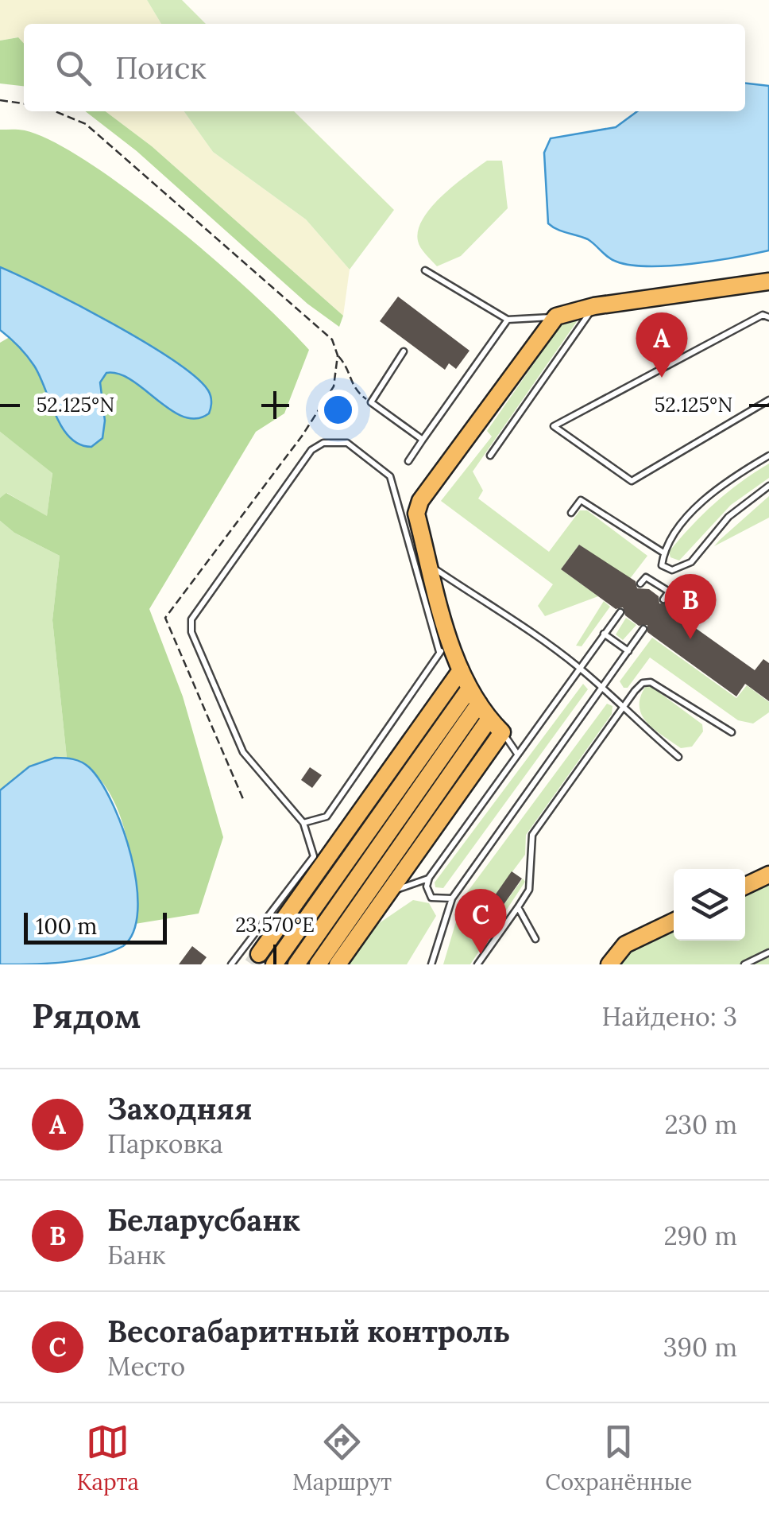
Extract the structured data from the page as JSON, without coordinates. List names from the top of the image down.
{
  "scale_bar": "100 m",
  "page": {
    "search": "Поиск",
    "pins": ["A", "B", "C"],
    "scale": "100 m",
    "heading": ["Рядом", "Найдено: 3"],
    "list": [
      {
        "mark": "A",
        "name": "Заходняя",
        "note": "Парковка",
        "value": "230 m"
      },
      {
        "mark": "B",
        "name": "Беларусбанк",
        "note": "Банк",
        "value": "290 m"
      },
      {
        "mark": "C",
        "name": "Весогабаритный контроль",
        "note": "Место",
        "value": "390 m"
      }
    ],
    "nav": ["Карта", "Маршрут", "Сохранённые"]
  },
  "coordinates": ["52.125°N", "23.570°E"]
}
